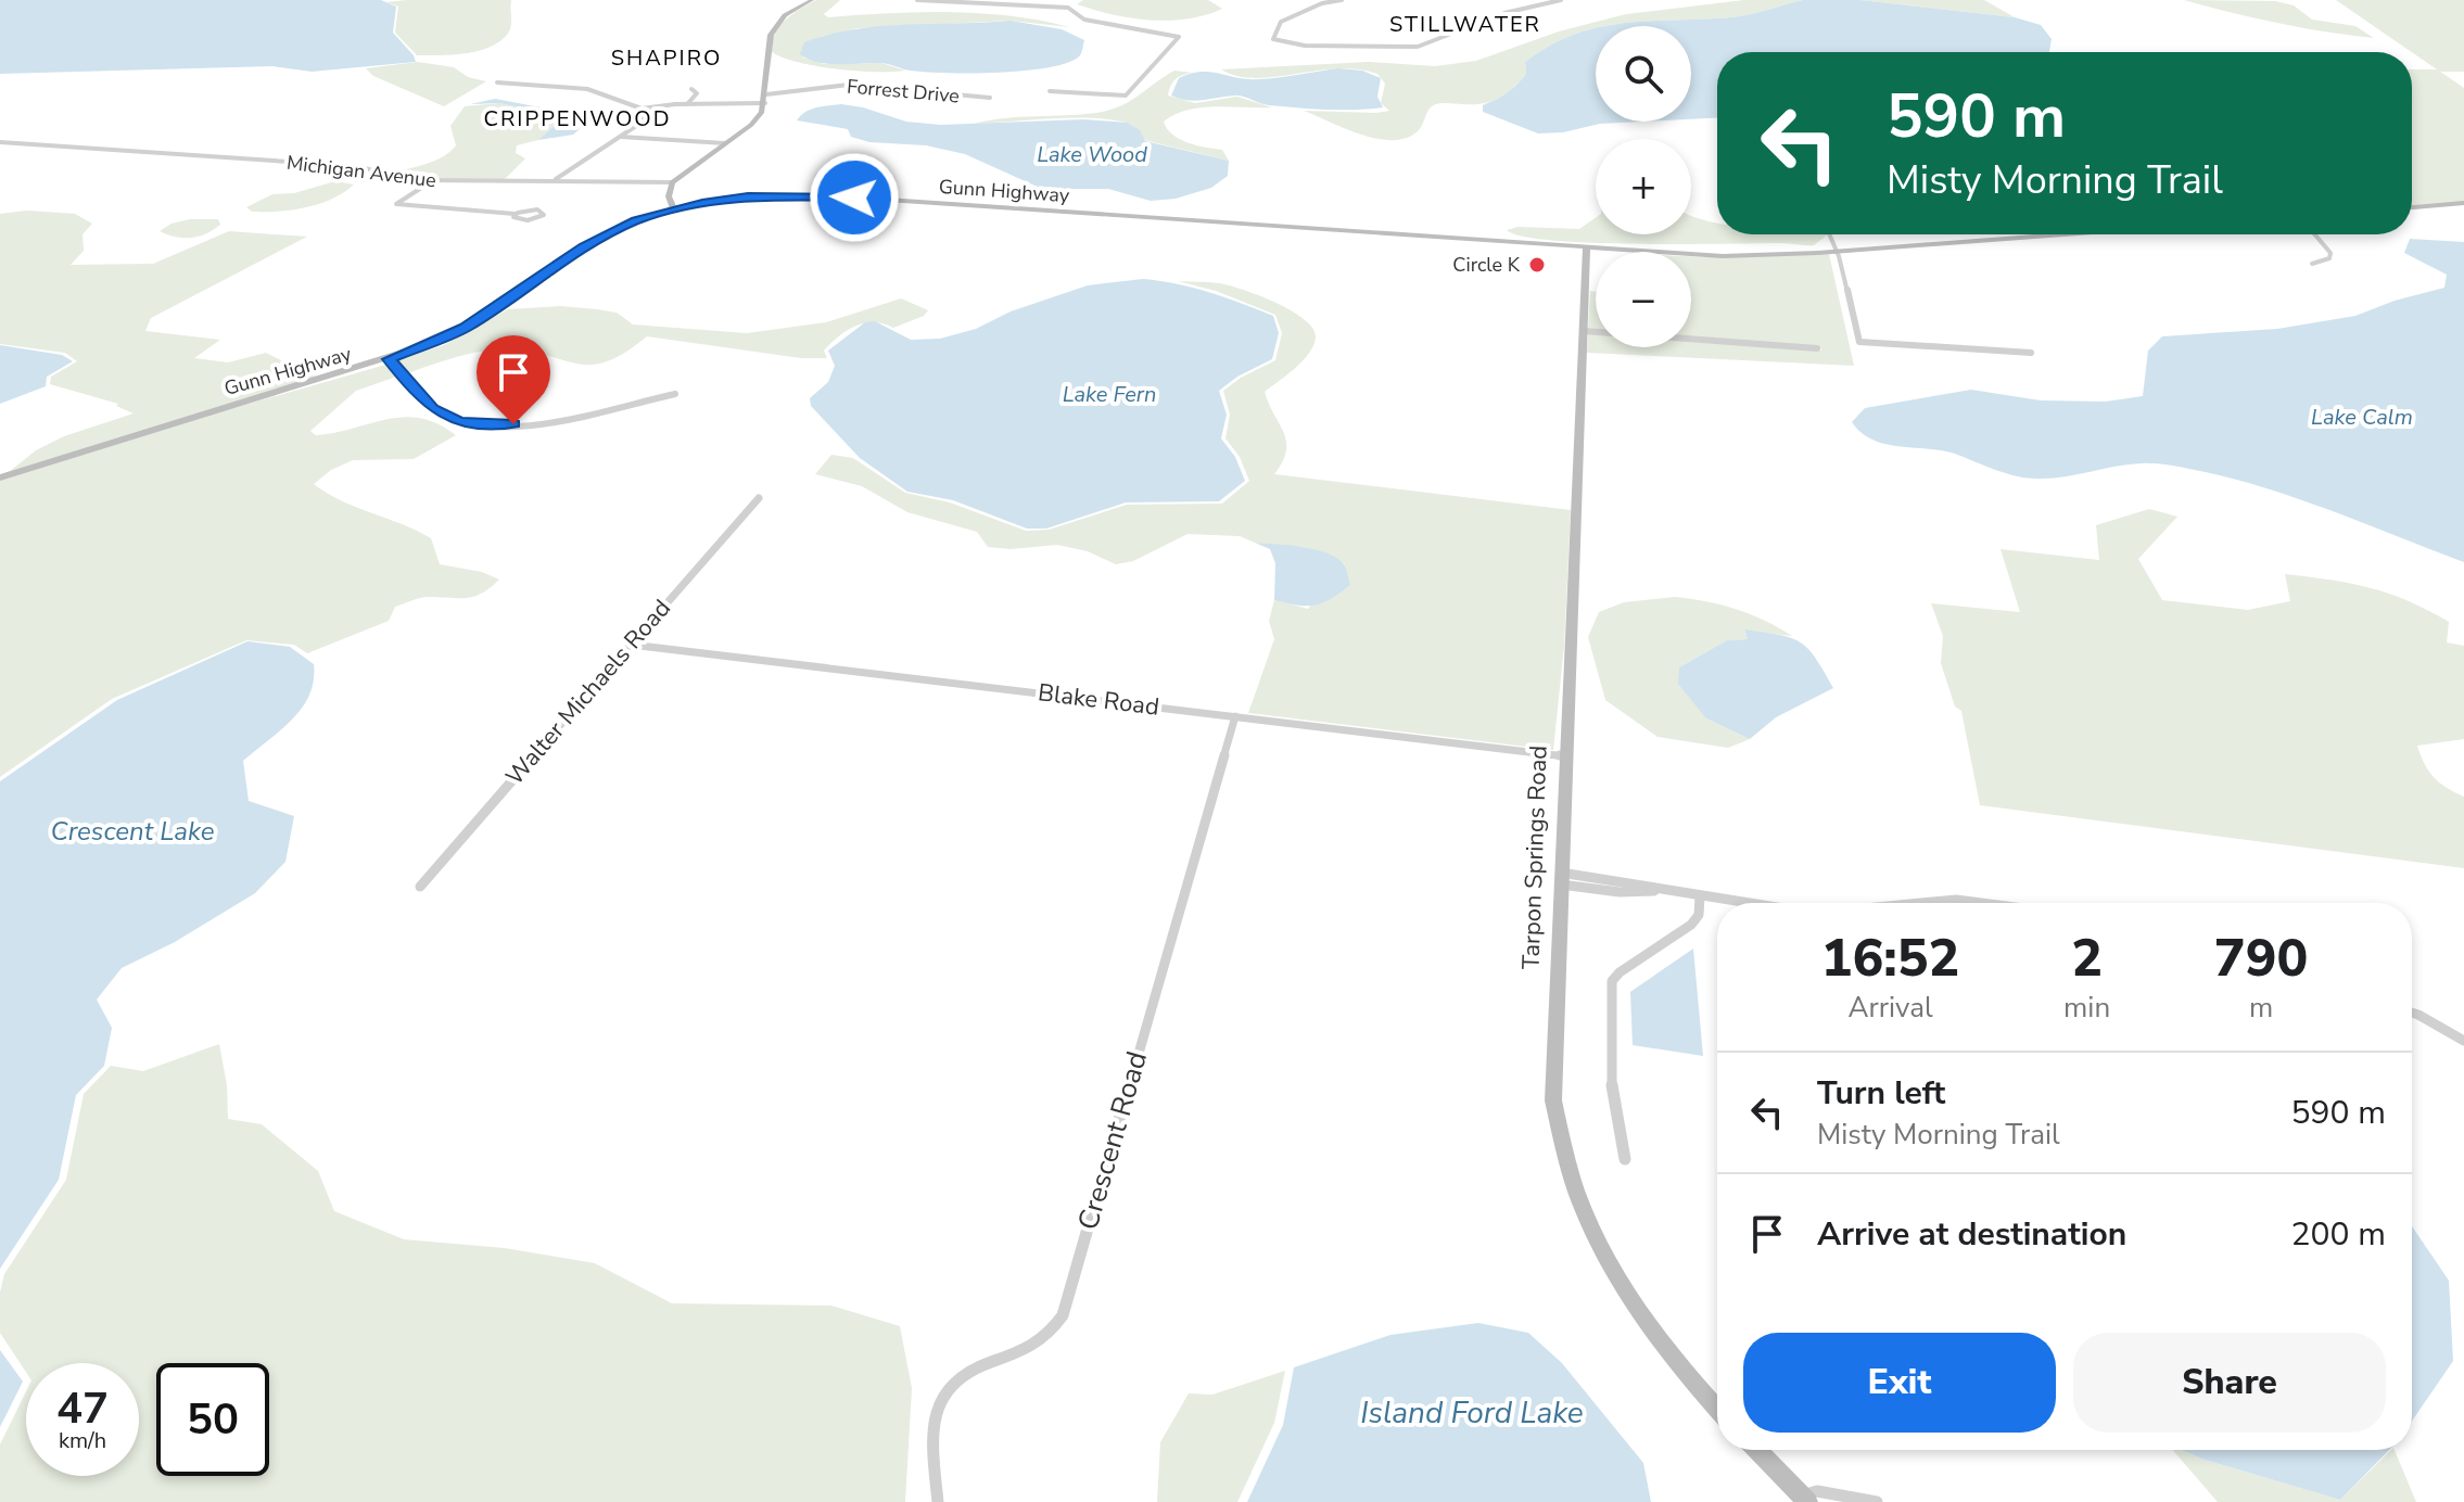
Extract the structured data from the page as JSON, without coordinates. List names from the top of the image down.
{
  "streets": {
    "main road": ["Gunn Highway", "Tarpon Springs Road"],
    "street": [
      "Forrest Drive",
      "Michigan Avenue",
      "Walter Michaels Road",
      "Blake Road",
      "Crescent Road"
    ]
  },
  "crossings": [
    ["Gunn Highway", "Tarpon Springs Road"],
    ["Walter Michaels Road", "Blake Road"],
    ["Blake Road", "Tarpon Springs Road"],
    ["Blake Road", "Crescent Road"]
  ],
  "districts": ["STILLWATER", "SHAPIRO", "CRIPPENWOOD"],
  "water": [
    "Lake Wood",
    "Lake Fern",
    "Lake Calm",
    "Crescent Lake",
    "Island Ford Lake"
  ],
  "places": ["Circle K"],
  "page": {
    "map_buttons": ["+", "−"],
    "turn": ["590 m", "Misty Morning Trail"],
    "eta": [
      "16:52",
      "Arrival",
      "2",
      "min",
      "790",
      "m"
    ],
    "list": [
      {
        "name": "Turn left",
        "note": "Misty Morning Trail",
        "value": "590 m"
      },
      {
        "name": "Arrive at destination",
        "value": "200 m"
      }
    ],
    "buttons": ["Exit", "Share"],
    "speed": "47 km/h",
    "limit": "50"
  }
}
